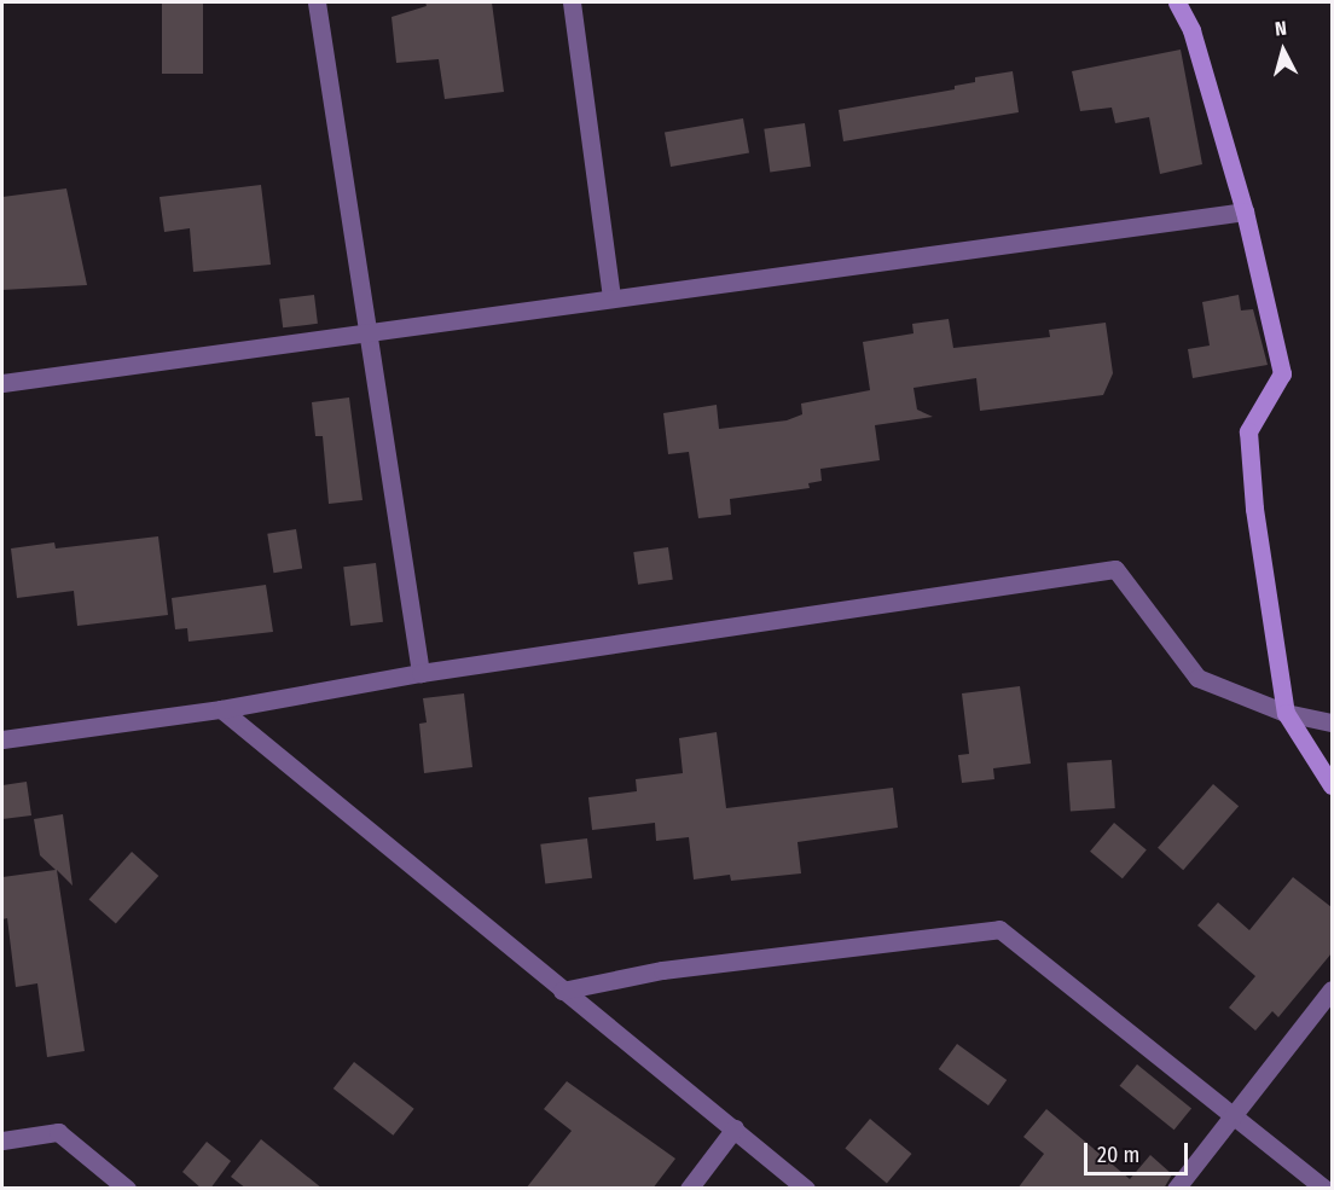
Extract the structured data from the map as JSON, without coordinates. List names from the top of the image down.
{
  "scale_bar": "20 m",
  "north": "top"
}
